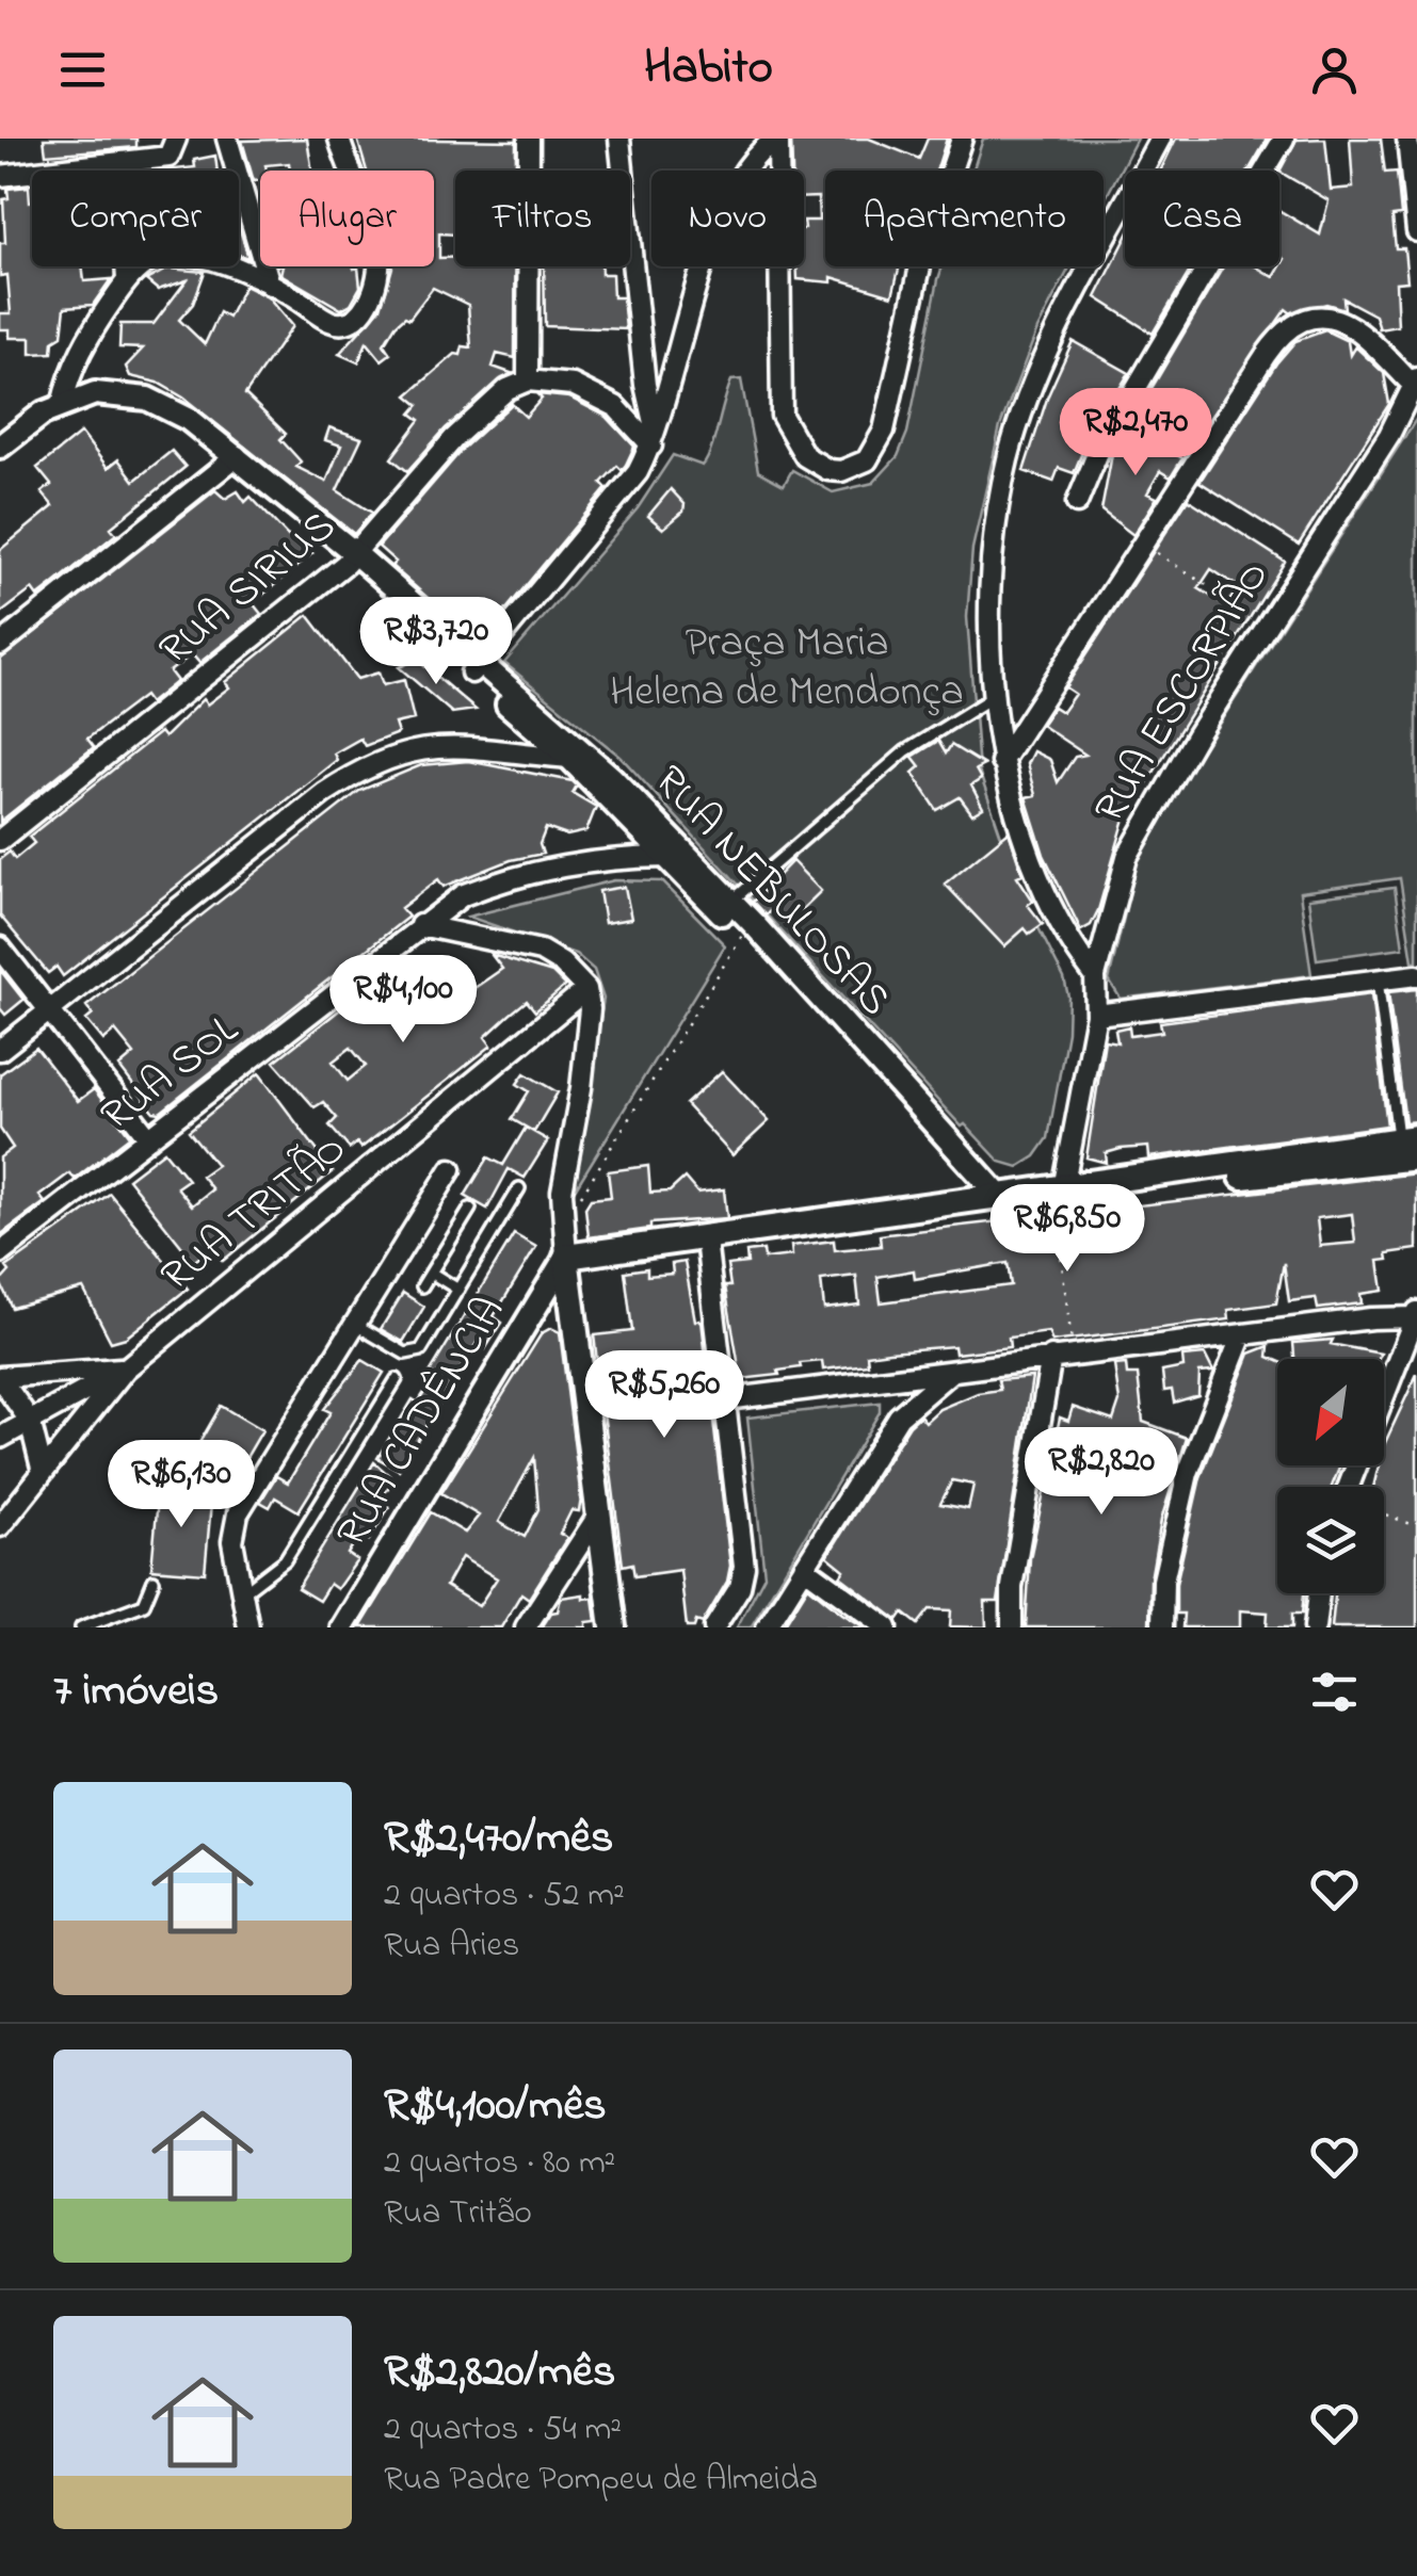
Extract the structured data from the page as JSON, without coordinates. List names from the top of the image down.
{
  "streets": {
    "street": [
      "RUA SIRIUS",
      "RUA ESCORPIÃO",
      "RUA NEBULOSAS",
      "RUA SOL",
      "RUA TRITÃO",
      "RUA CADÊNCIA"
    ]
  },
  "crossings": [
    ["RUA SIRIUS", "RUA NEBULOSAS"],
    ["RUA NEBULOSAS", "RUA SOL"]
  ],
  "parks": ["Praça Maria Helena de Mendonça"],
  "north": "bottom left",
  "page": {
    "header": "Habito",
    "chip": [
      "Comprar",
      "Alugar",
      "Filtros",
      "Novo",
      "Apartamento",
      "Casa"
    ],
    "price": [
      "R$2,470",
      "R$3,720",
      "R$4,100",
      "R$6,850",
      "R$5,260",
      "R$2,820",
      "R$6,130"
    ],
    "heading": "7 imóveis",
    "list": [
      {
        "name": "R$2,470/mês",
        "note": "2 quartos · 52 m² · Rua Aries"
      },
      {
        "name": "R$4,100/mês",
        "note": "2 quartos · 80 m² · Rua Tritão"
      },
      {
        "name": "R$2,820/mês",
        "note": "2 quartos · 54 m² · Rua Padre Pompeu de Almeida"
      }
    ]
  }
}
